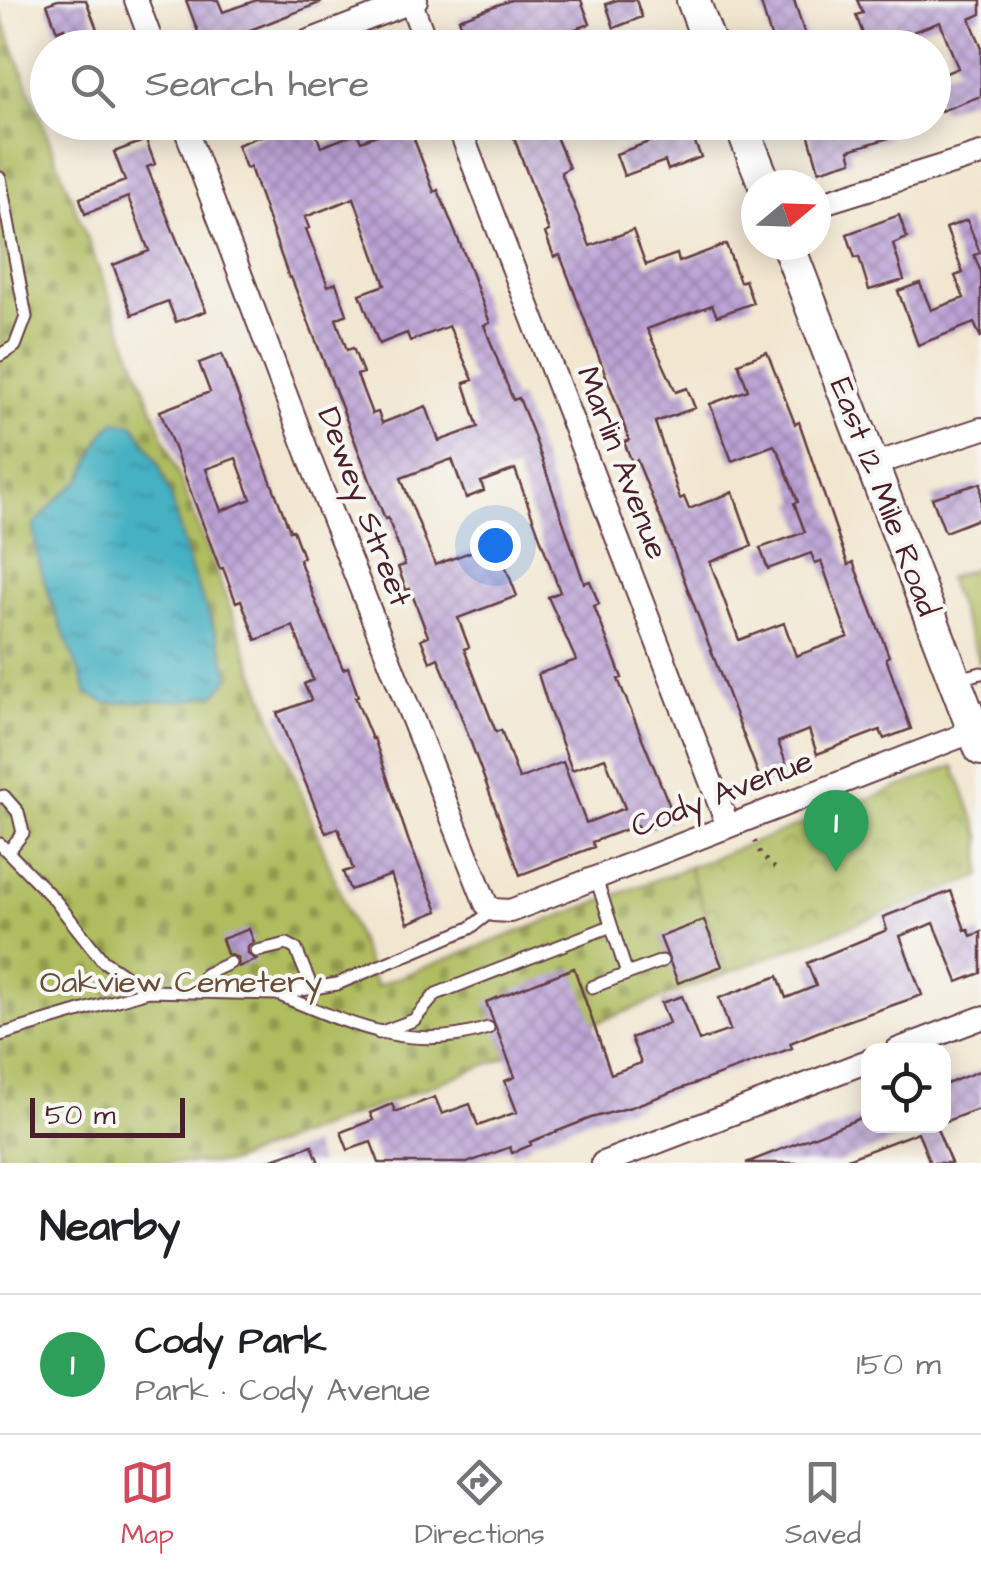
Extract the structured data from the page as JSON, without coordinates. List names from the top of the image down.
{
  "streets": {
    "main road": ["East 12 Mile Road"],
    "street": ["Marlin Avenue", "Dewey Street", "Cody Avenue"]
  },
  "crossings": [
    ["Marlin Avenue", "Cody Avenue"],
    ["East 12 Mile Road", "Cody Avenue"],
    ["Dewey Street", "Cody Avenue"]
  ],
  "parks": ["Oakview Cemetery"],
  "scale_bar": "50 m",
  "north": "right",
  "page": {
    "search": "Search here",
    "pins": "1",
    "scale": "50 m",
    "heading": "Nearby",
    "list": [
      {
        "mark": "1",
        "name": "Cody Park",
        "note": "Park · Cody Avenue",
        "value": "150 m"
      }
    ],
    "nav": ["Map", "Directions", "Saved"]
  }
}
